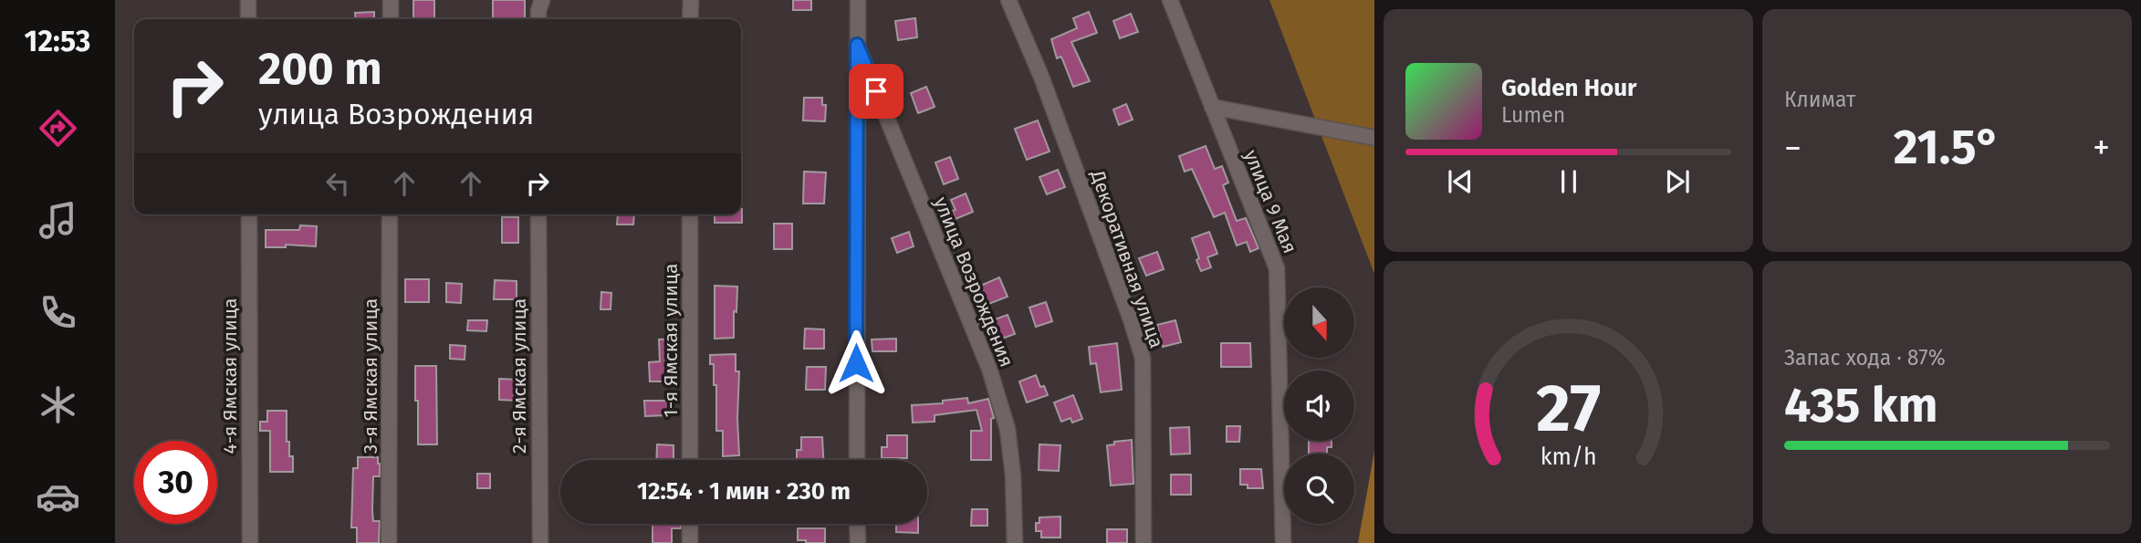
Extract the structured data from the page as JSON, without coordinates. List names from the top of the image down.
{
  "streets": {
    "street": [
      "улица 9 Мая",
      "Декоративная улица",
      "улица Возрождения",
      "1-я Ямская улица",
      "4-я Ямская улица",
      "3-я Ямская улица",
      "2-я Ямская улица"
    ]
  },
  "north": "bottom",
  "page": {
    "tabs": "12:53",
    "tile": [
      "Климат",
      ["Запас хода · 87%", "435 km"]
    ],
    "turn": ["200 m", "улица Возрождения"],
    "song": ["Golden Hour", "Lumen"],
    "heat": ["−", "21.5°", "+"],
    "limit": "30",
    "trip": "12:54 · 1 мин · 230 m",
    "gauge": ["27", "km/h"]
  }
}
